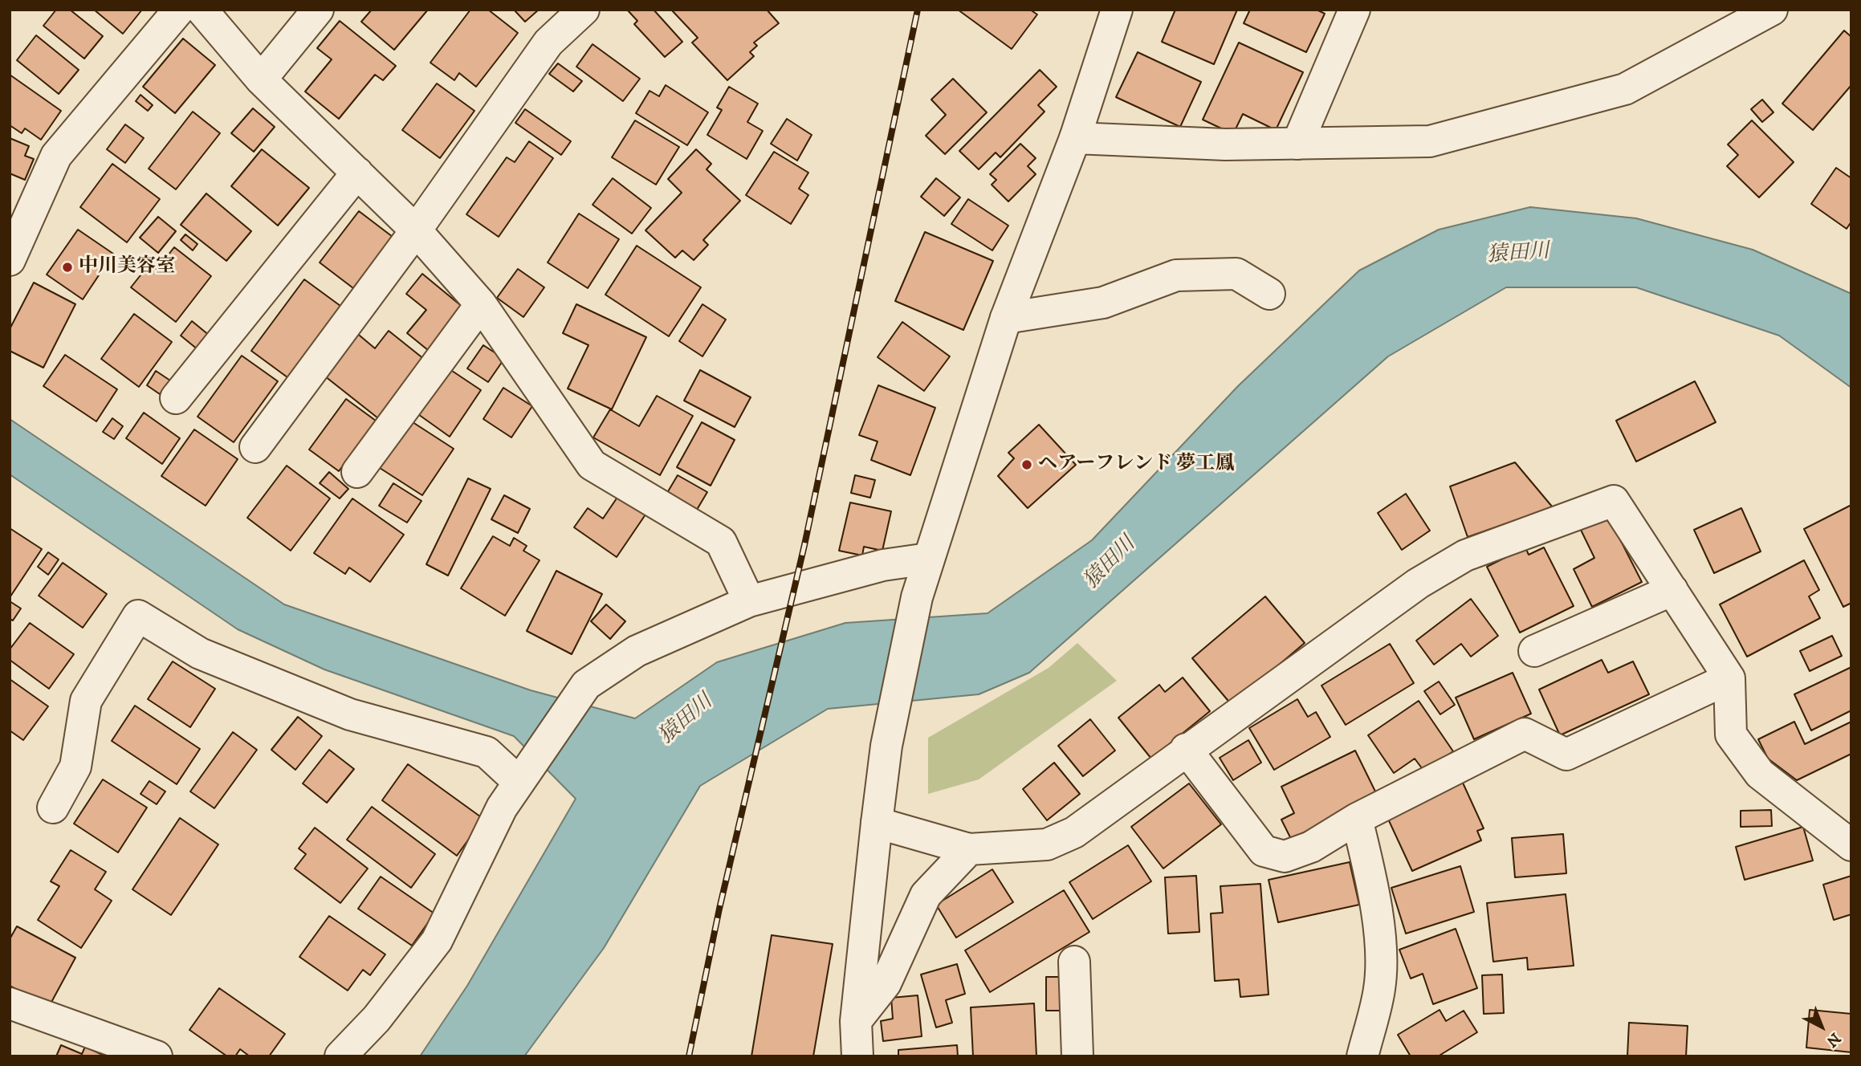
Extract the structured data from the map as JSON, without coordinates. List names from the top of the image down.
{
  "water": ["猿田川"],
  "places": ["中川美容室", "ヘアーフレンド 夢工鳳"],
  "north": "bottom right"
}
